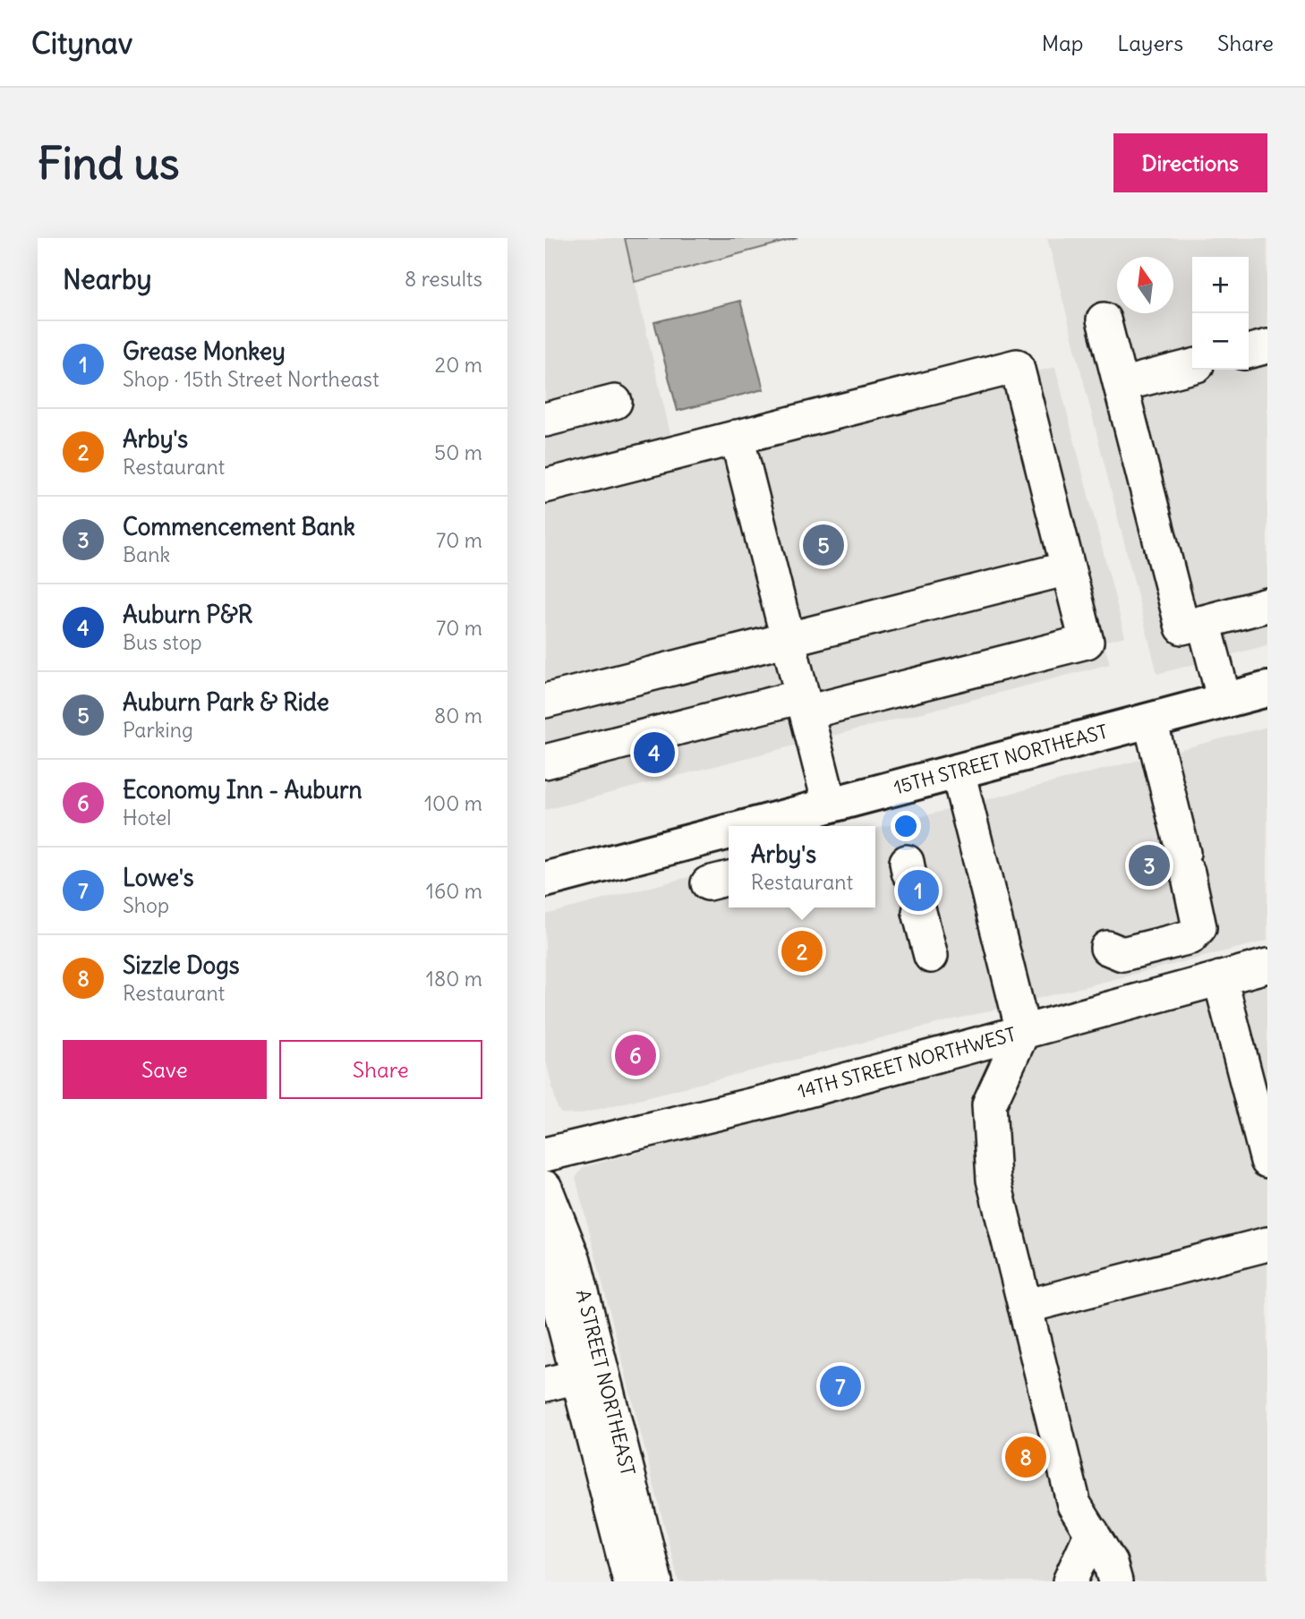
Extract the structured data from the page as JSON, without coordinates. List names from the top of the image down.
{
  "streets": {
    "main road": ["15TH STREET NORTHEAST"],
    "street": ["14TH STREET NORTHWEST", "A STREET NORTHEAST"]
  },
  "north": "top",
  "page": {
    "header": "Citynav",
    "nav": ["Map", "Layers", "Share"],
    "buttons": [
      "Directions",
      ["Save", "Share"]
    ],
    "title": "Find us",
    "heading": ["Nearby", "8 results"],
    "map_buttons": ["+", "−"],
    "list": [
      {
        "mark": "1",
        "name": "Grease Monkey",
        "note": "Shop · 15th Street Northeast",
        "value": "20 m"
      },
      {
        "mark": "2",
        "name": "Arby's",
        "note": "Restaurant",
        "value": "50 m"
      },
      {
        "mark": "3",
        "name": "Commencement Bank",
        "note": "Bank",
        "value": "70 m"
      },
      {
        "mark": "4",
        "name": "Auburn P&R",
        "note": "Bus stop",
        "value": "70 m"
      },
      {
        "mark": "5",
        "name": "Auburn Park & Ride",
        "note": "Parking",
        "value": "80 m"
      },
      {
        "mark": "6",
        "name": "Economy Inn - Auburn",
        "note": "Hotel",
        "value": "100 m"
      },
      {
        "mark": "7",
        "name": "Lowe's",
        "note": "Shop",
        "value": "160 m"
      },
      {
        "mark": "8",
        "name": "Sizzle Dogs",
        "note": "Restaurant",
        "value": "180 m"
      }
    ],
    "pins": [
      "5",
      "4",
      "3",
      "1",
      "2",
      "6",
      "7",
      "8"
    ],
    "popup": ["Arby's", "Restaurant"]
  }
}
